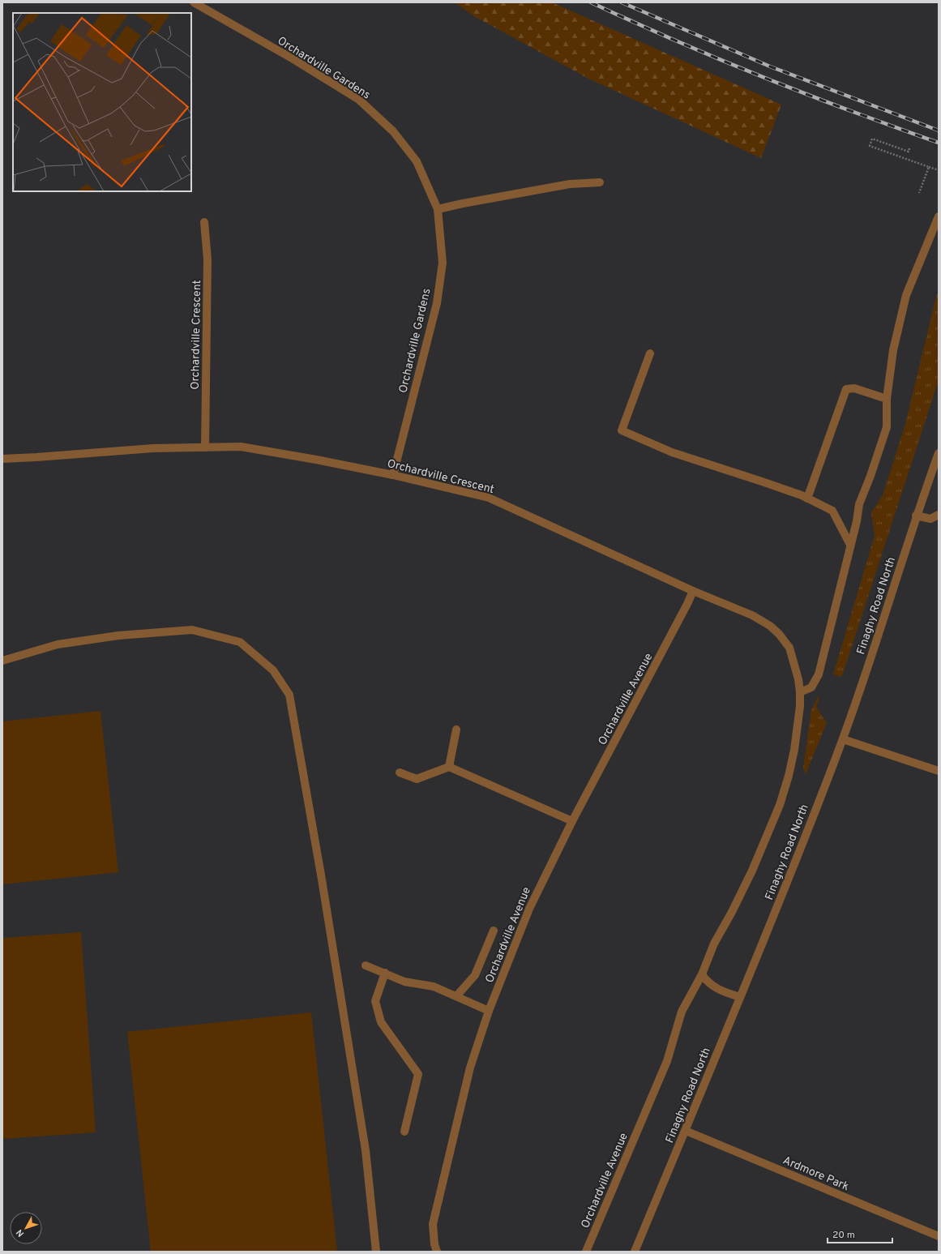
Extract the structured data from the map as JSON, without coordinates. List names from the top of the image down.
{
  "streets": {
    "street": [
      "Orchardville Gardens",
      "Orchardville Crescent",
      "Finaghy Road North",
      "Orchardville Avenue",
      "Ardmore Park"
    ]
  },
  "crossings": [
    ["Orchardville Gardens", "Orchardville Crescent"],
    ["Orchardville Crescent", "Orchardville Avenue"],
    ["Finaghy Road North", "Ardmore Park"]
  ],
  "scale_bar": "20 m",
  "north": "bottom left"
}
